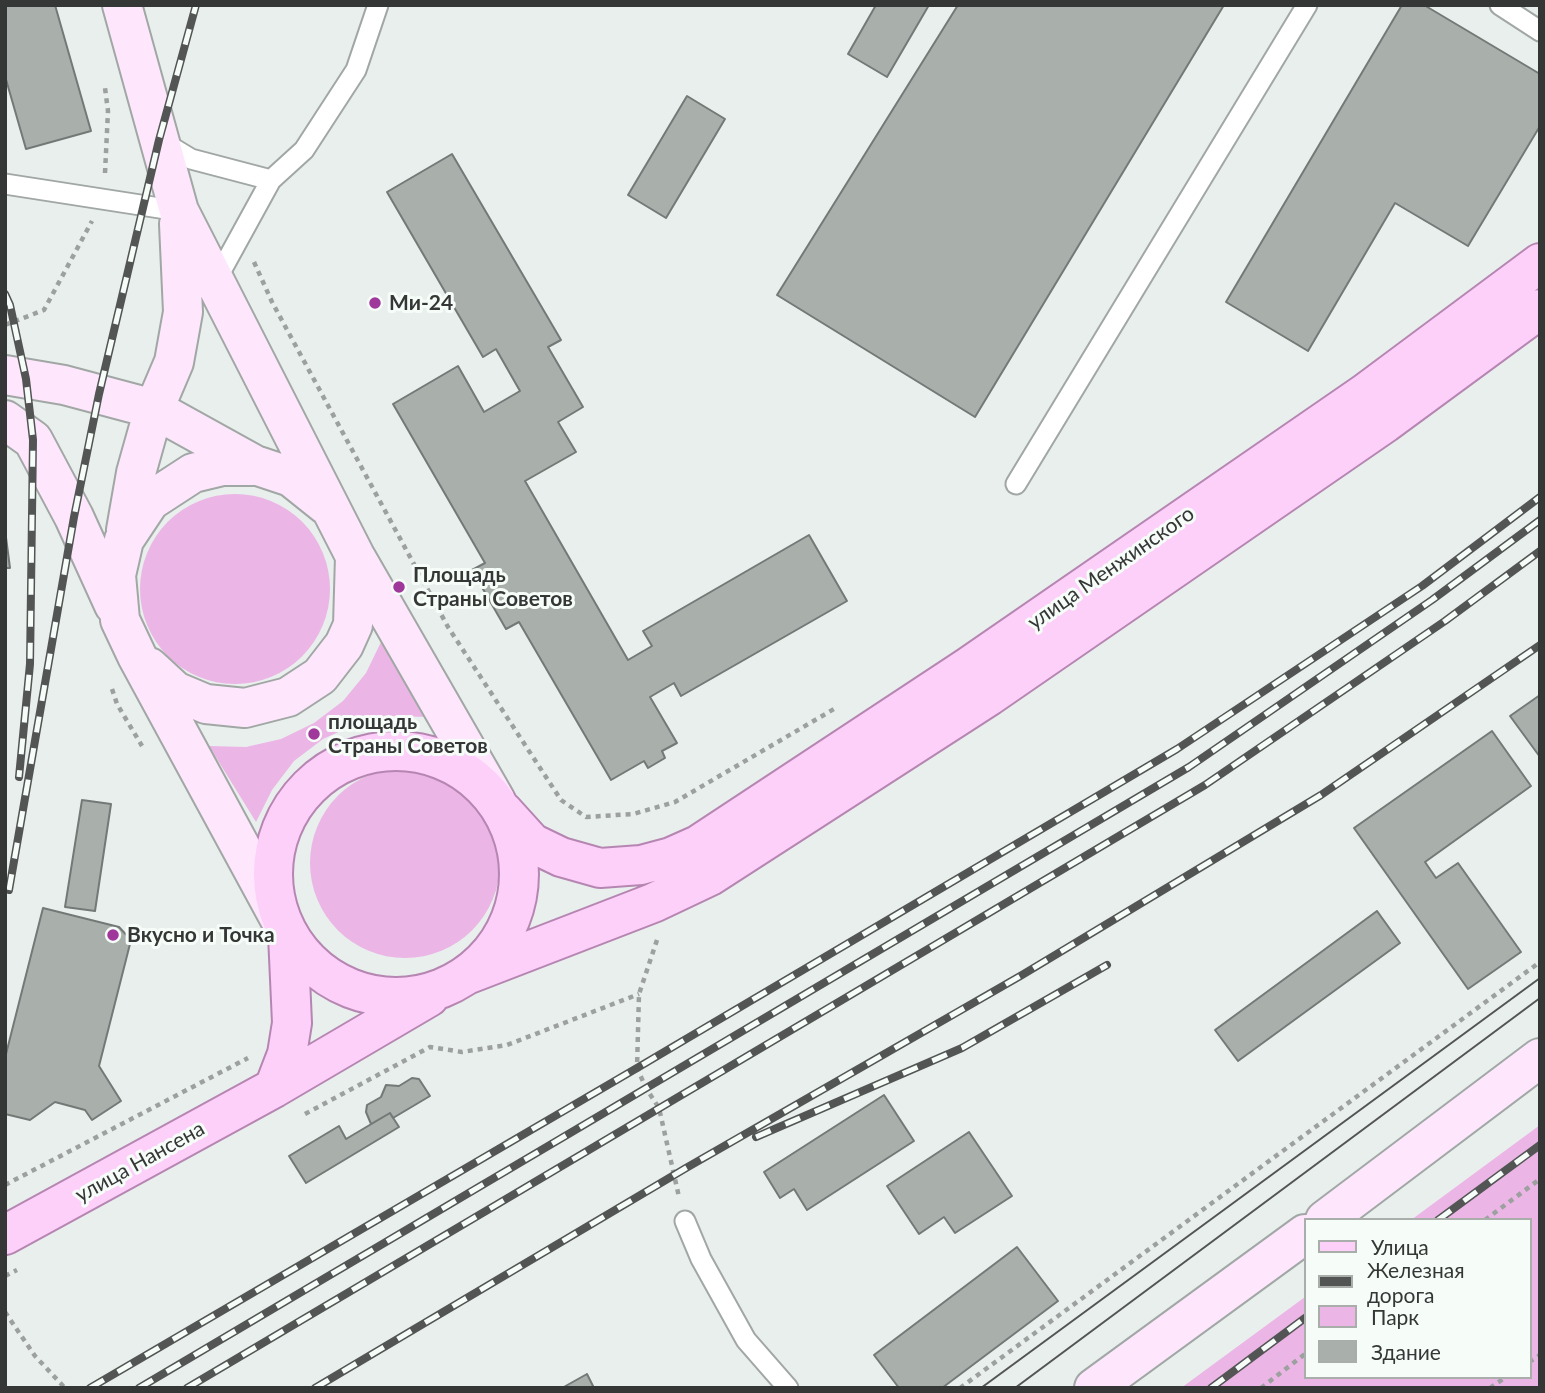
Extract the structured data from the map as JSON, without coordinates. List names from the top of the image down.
{
  "streets": {
    "main road": ["улица Менжинского", "улица Нансена"]
  },
  "places": [
    "Ми-24",
    "Площадь Страны Советов",
    "площадь Страны Советов",
    "Вкусно и Точка"
  ],
  "legend": [
    "Улица",
    "Железная дорога",
    "Парк",
    "Здание"
  ]
}
